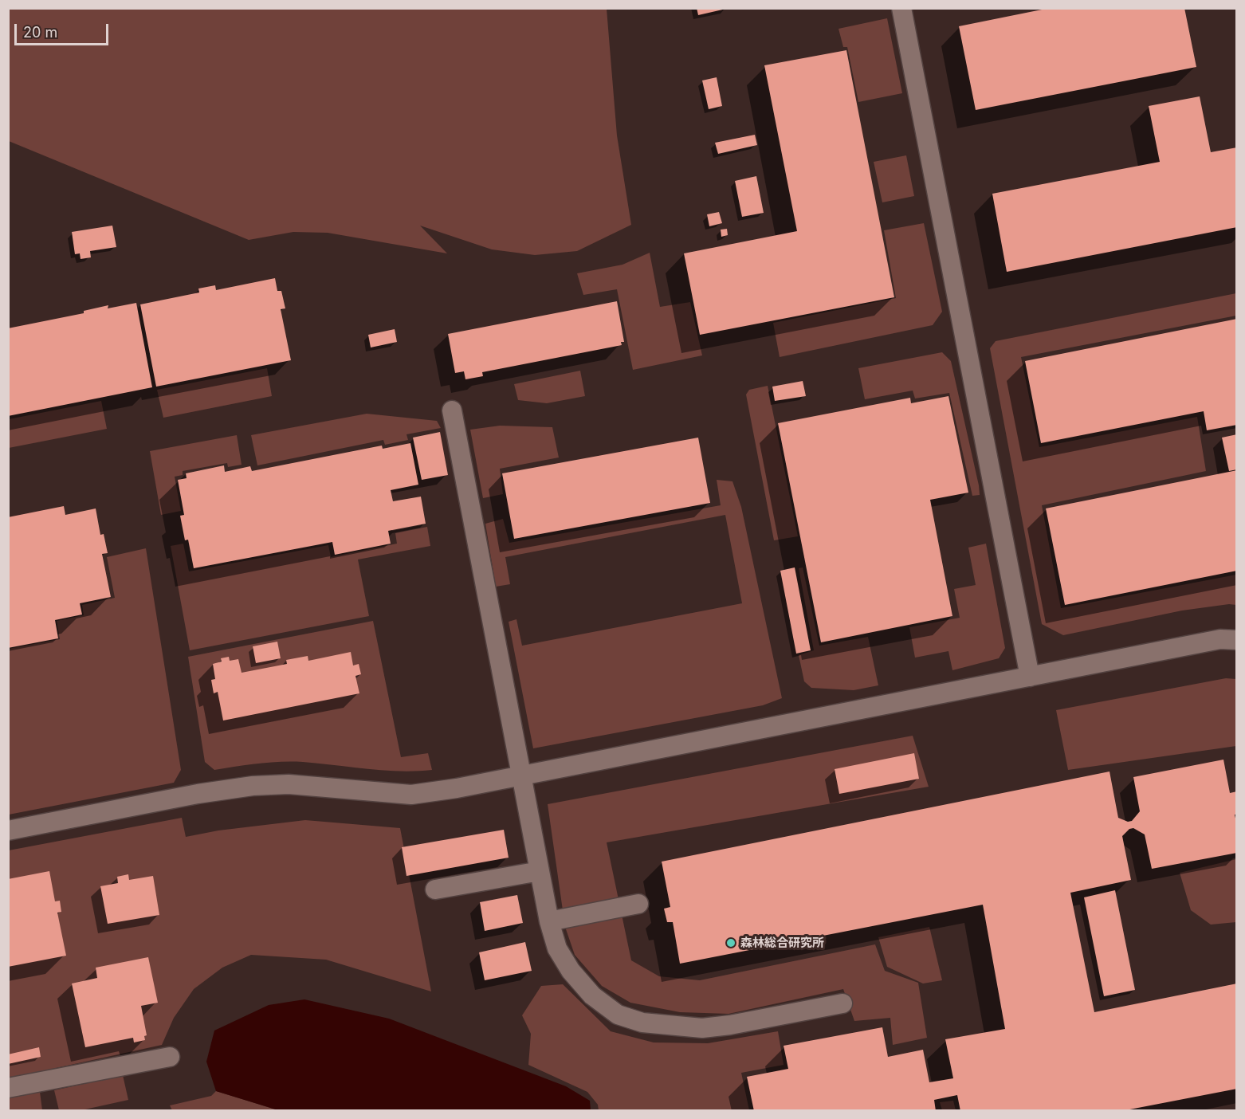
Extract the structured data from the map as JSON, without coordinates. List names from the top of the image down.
{
  "places": ["森林総合研究所"],
  "scale_bar": "20 m"
}
